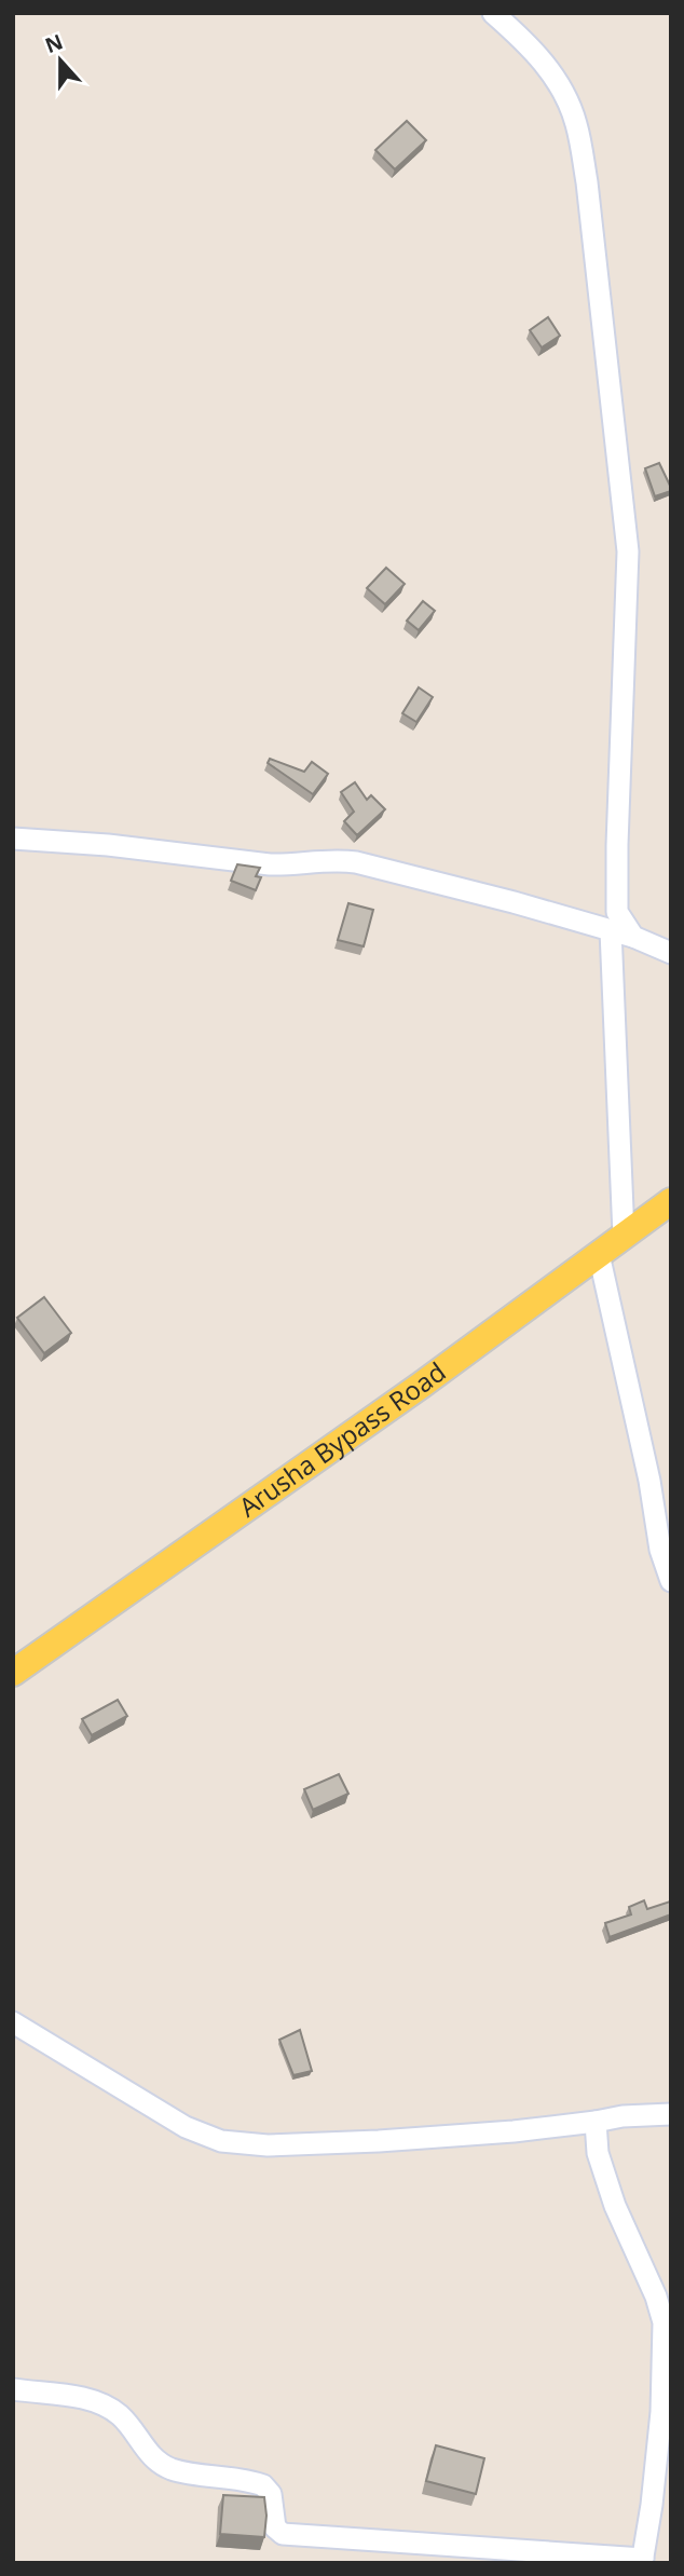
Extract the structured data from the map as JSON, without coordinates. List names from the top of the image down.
{
  "streets": {
    "main road": ["Arusha Bypass Road"]
  },
  "north": "top"
}
